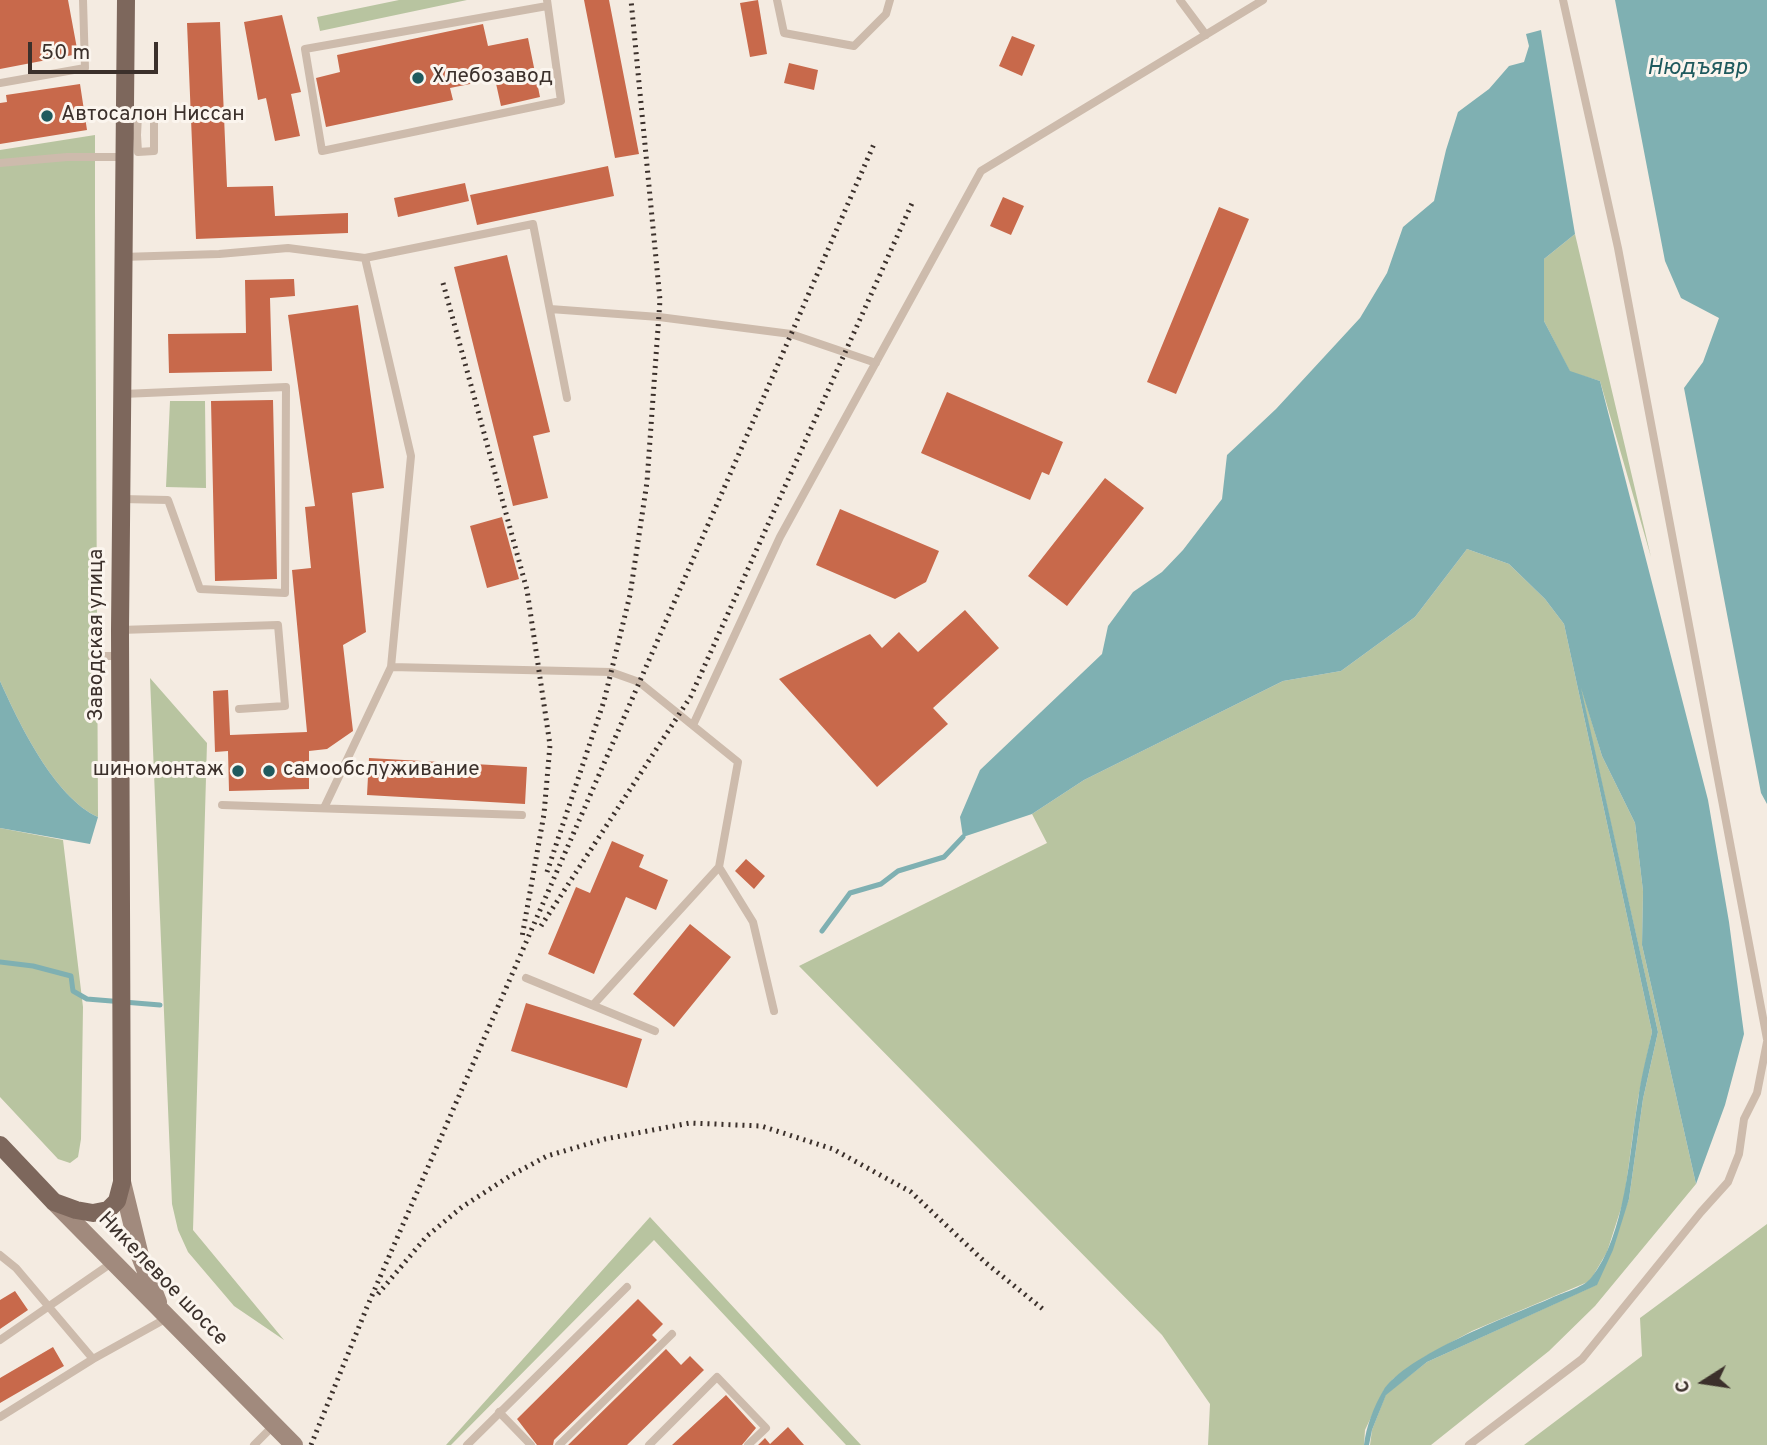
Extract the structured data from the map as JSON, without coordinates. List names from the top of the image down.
{
  "streets": {
    "main road": ["Заводская улица", "Никелевое шоссе"]
  },
  "water": ["Нюдъявр"],
  "places": [
    "Хлебозавод",
    "Автосалон Ниссан",
    "шиномонтаж",
    "самообслуживание"
  ],
  "scale_bar": "50 m",
  "north": "left"
}
